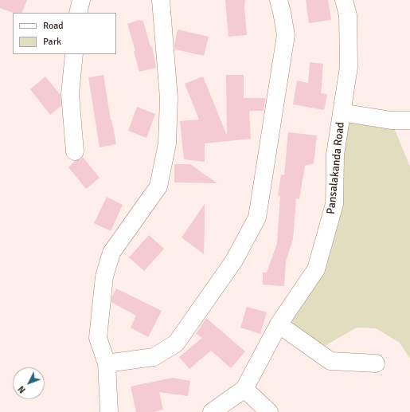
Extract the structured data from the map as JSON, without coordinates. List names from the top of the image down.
{
  "streets": {
    "street": ["Pansalakanda Road"]
  },
  "legend": ["Road", "Park"],
  "north": "bottom left"
}
